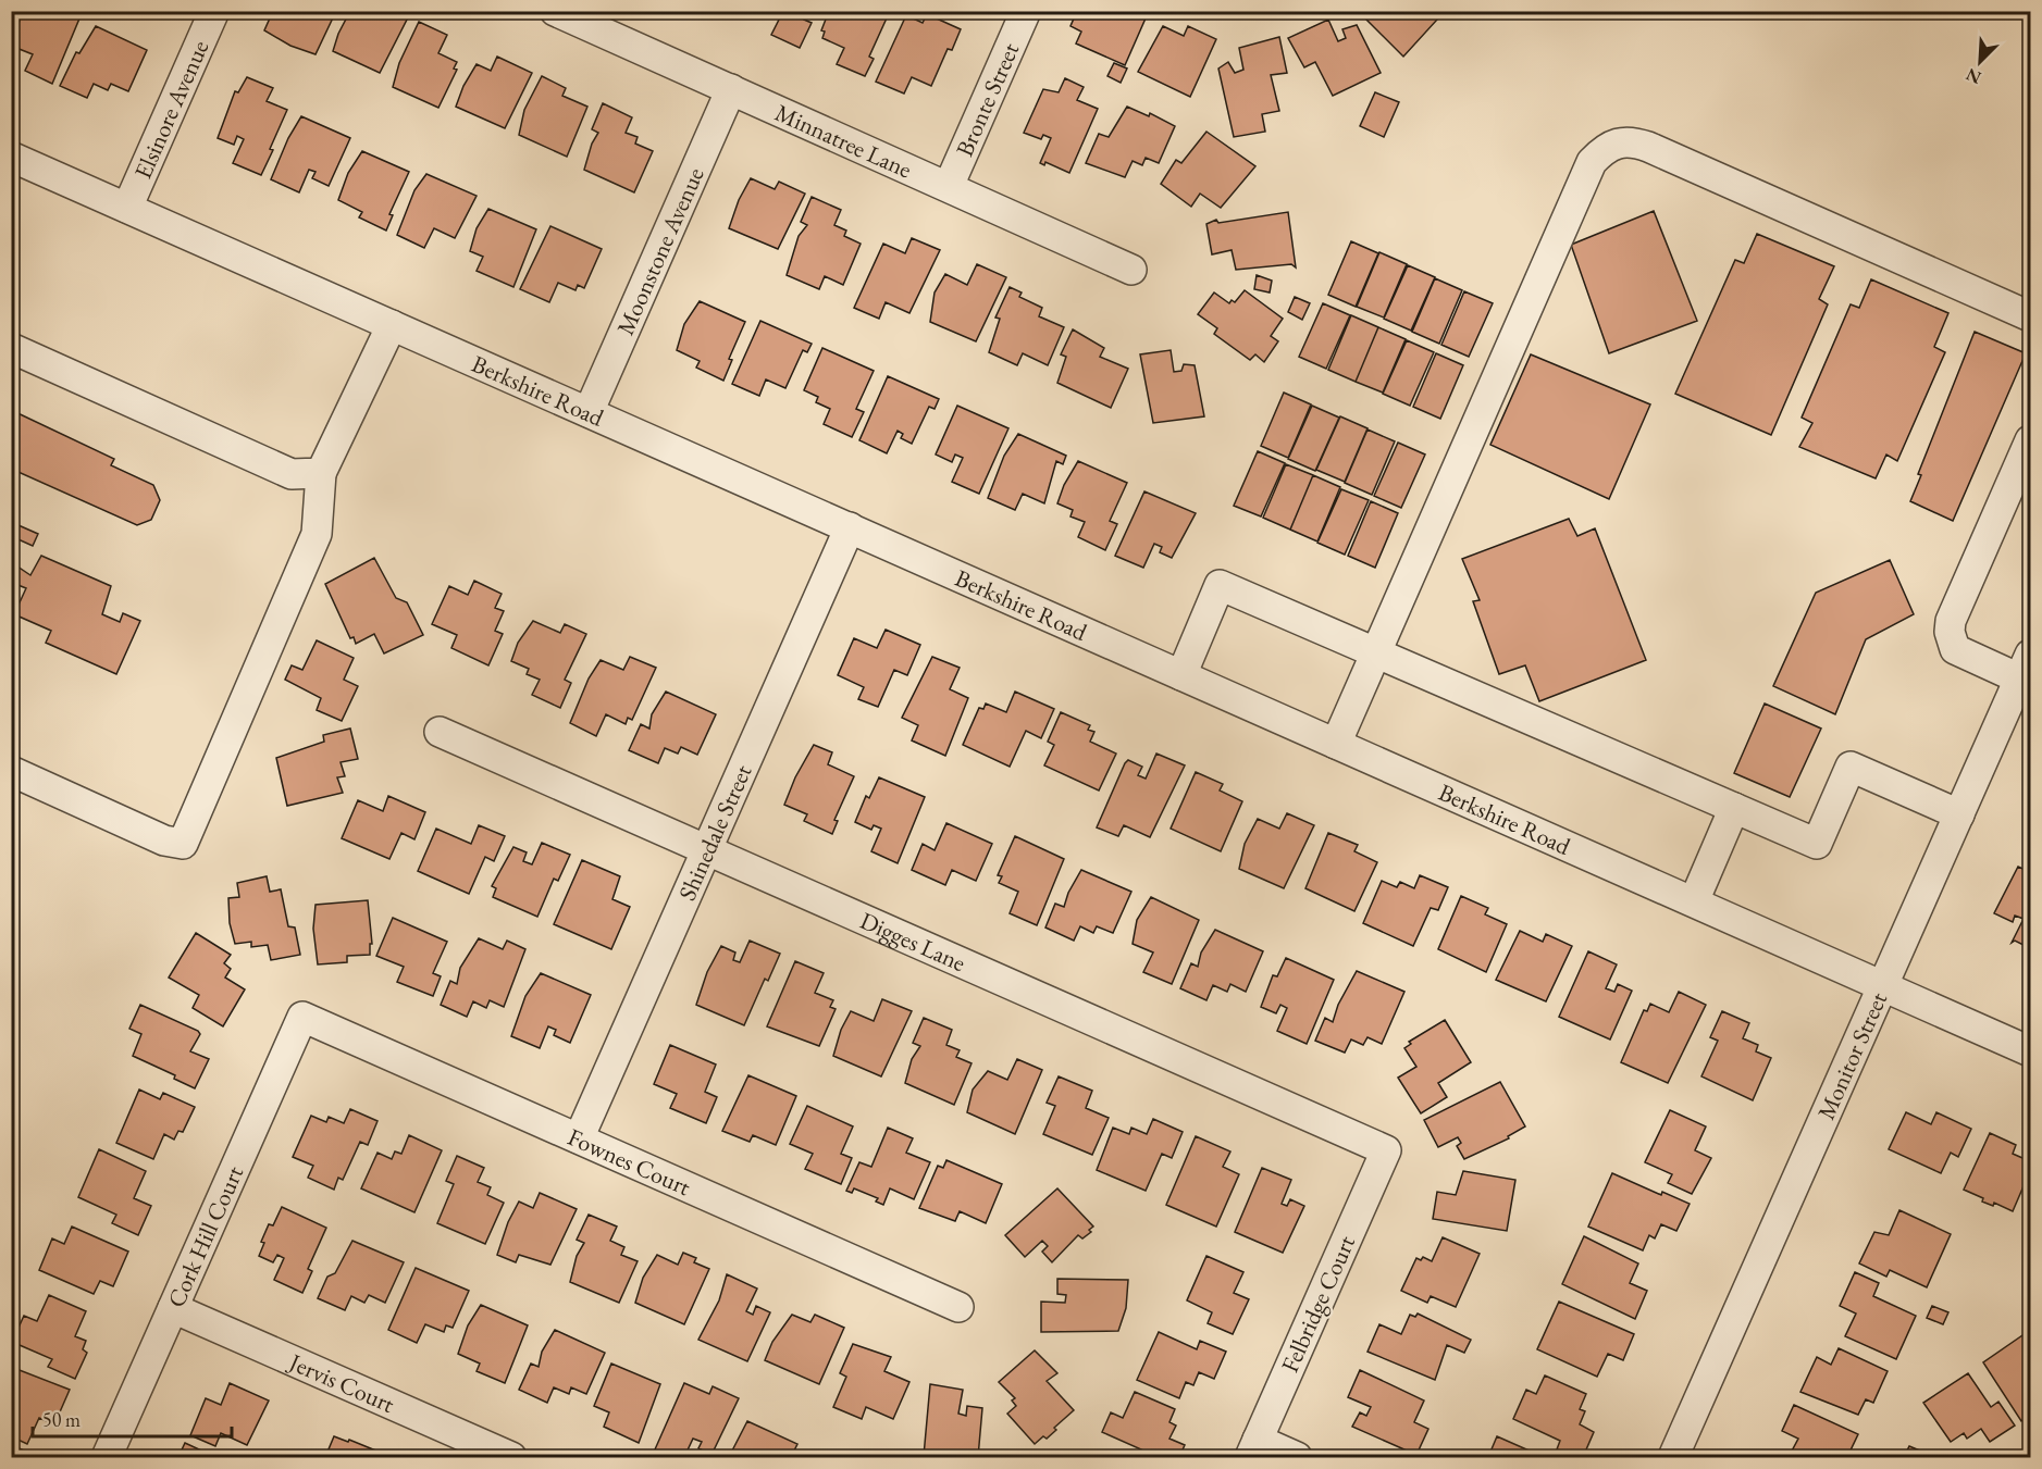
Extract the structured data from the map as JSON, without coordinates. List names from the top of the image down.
{
  "streets": {
    "street": [
      "Bronte Street",
      "Elsinore Avenue",
      "Minnatree Lane",
      "Moonstone Avenue",
      "Berkshire Road",
      "Shinedale Street",
      "Digges Lane",
      "Monitor Street",
      "Fownes Court",
      "Cork Hill Court",
      "Felbridge Court",
      "Jervis Court"
    ]
  },
  "crossings": [
    ["Bronte Street", "Minnatree Lane"],
    ["Elsinore Avenue", "Berkshire Road"],
    ["Minnatree Lane", "Moonstone Avenue"],
    ["Moonstone Avenue", "Berkshire Road"],
    ["Berkshire Road", "Shinedale Street"],
    ["Berkshire Road", "Monitor Street"],
    ["Shinedale Street", "Digges Lane"],
    ["Shinedale Street", "Fownes Court"],
    ["Digges Lane", "Felbridge Court"],
    ["Fownes Court", "Cork Hill Court"],
    ["Cork Hill Court", "Jervis Court"]
  ],
  "scale_bar": "50 m",
  "north": "bottom left"
}
